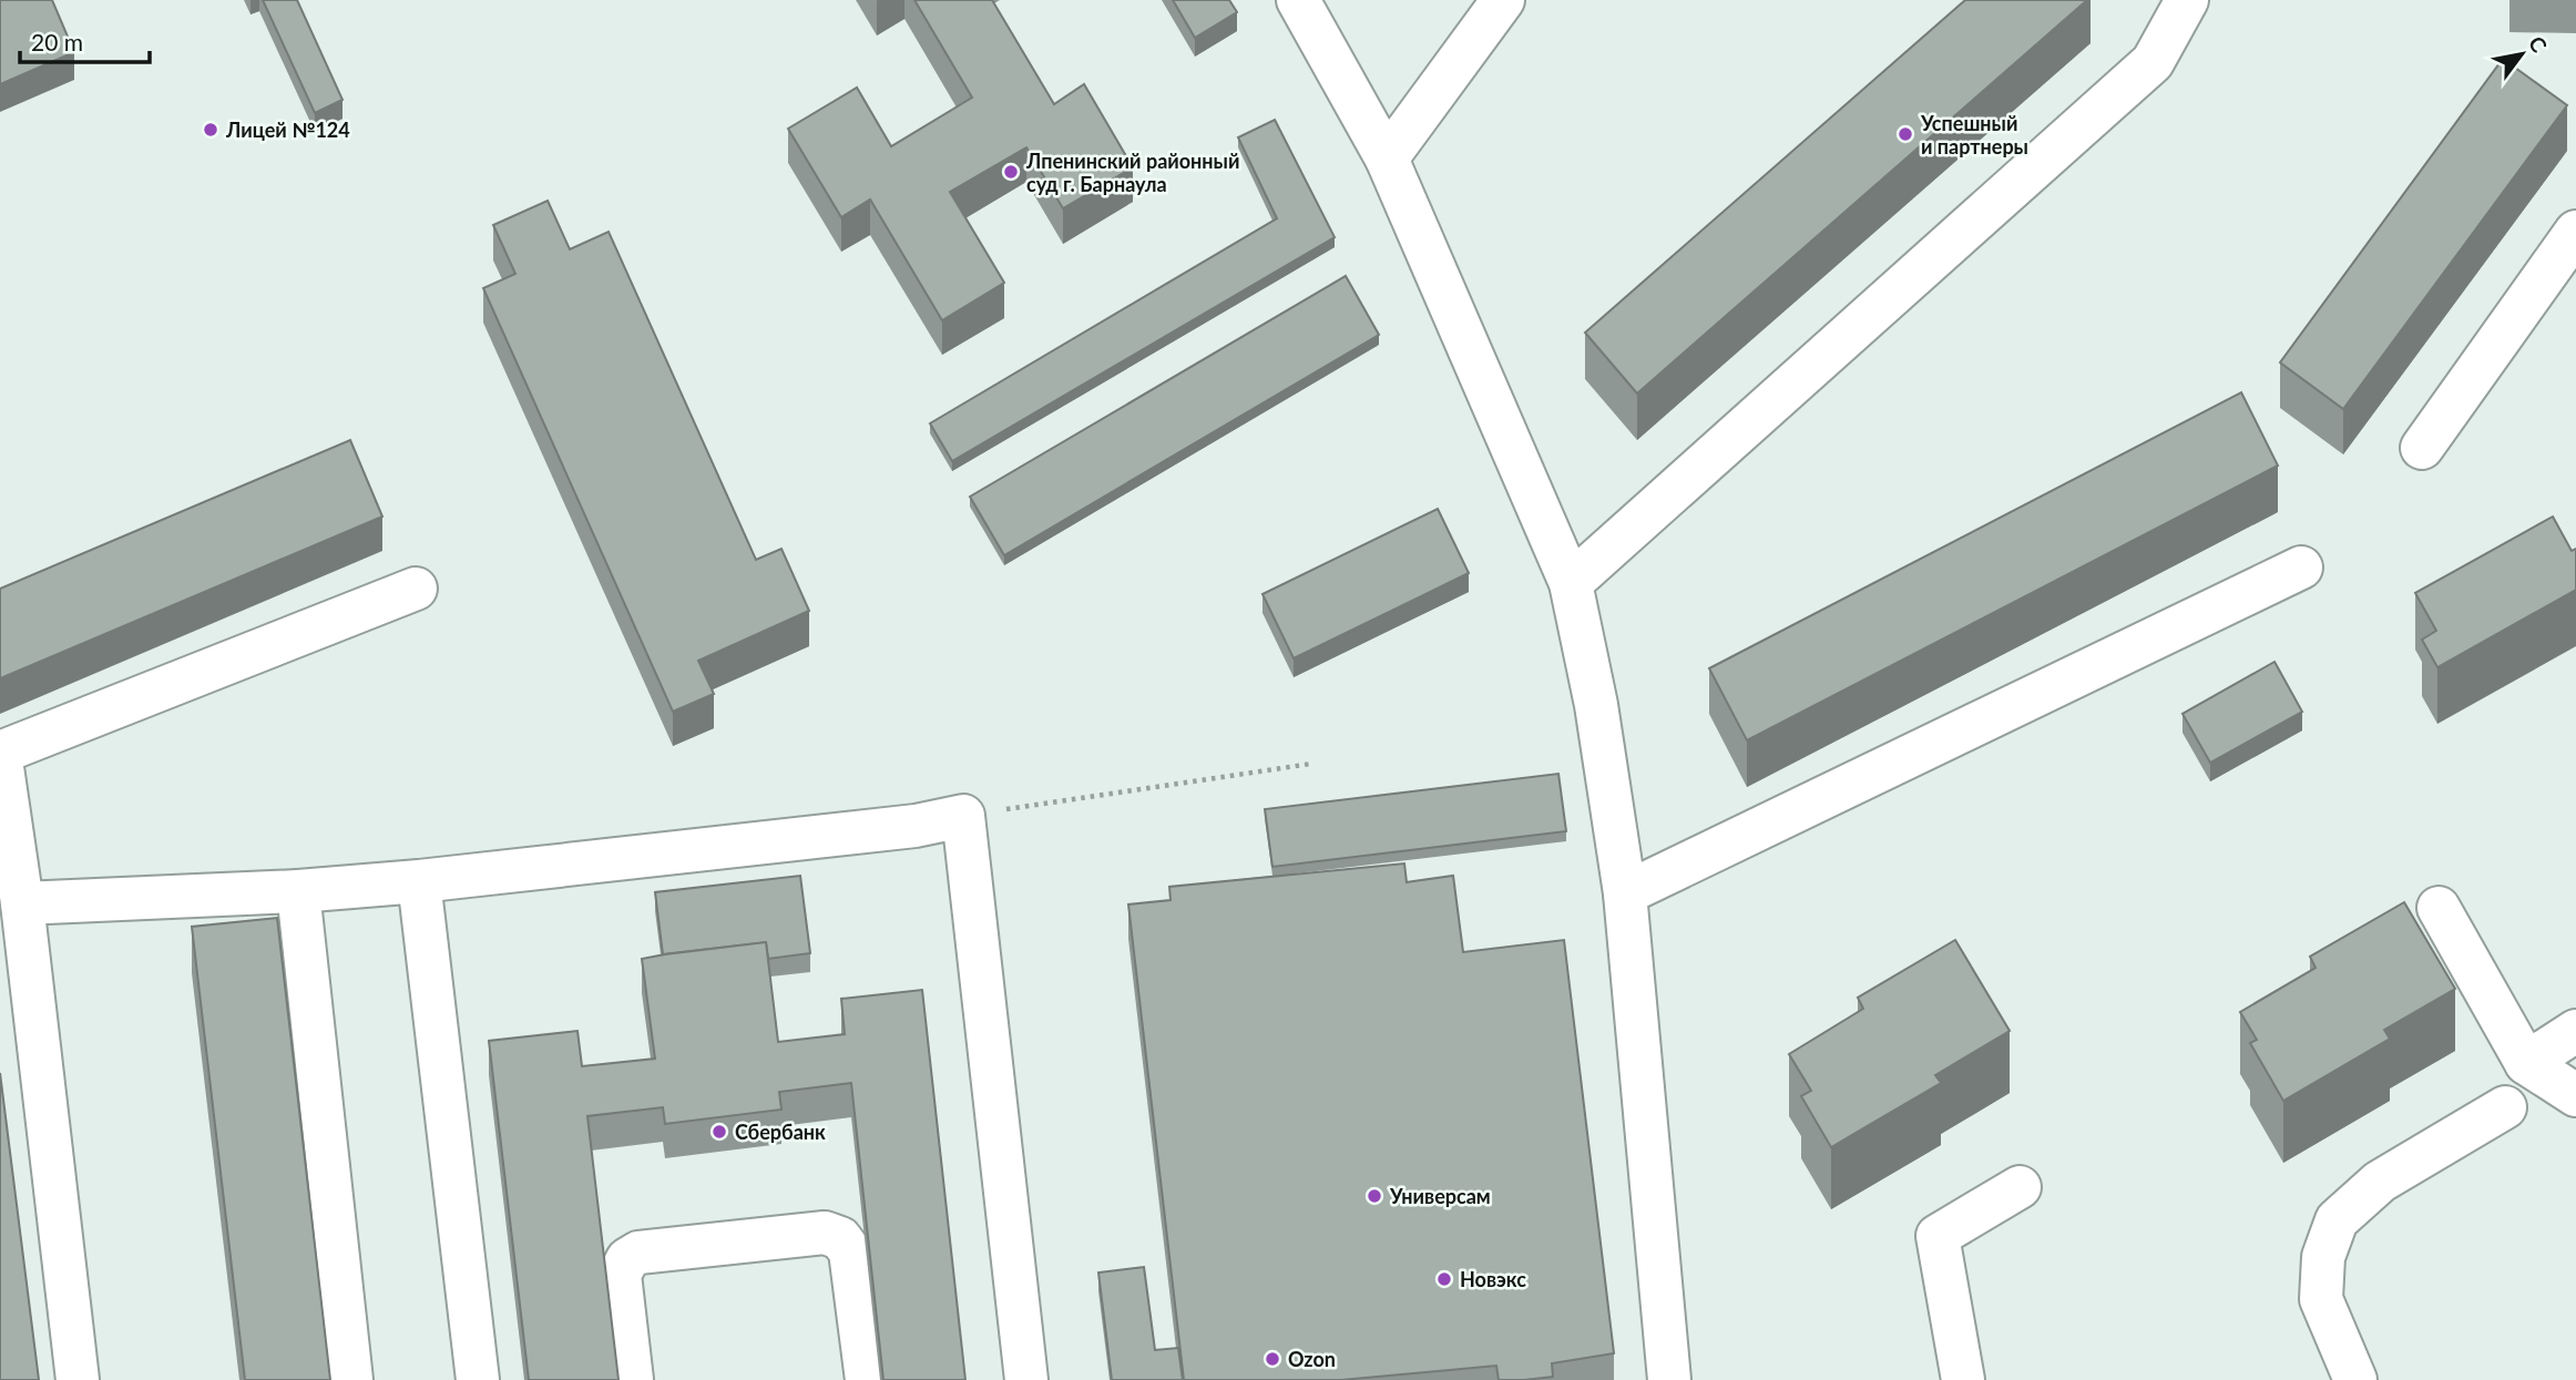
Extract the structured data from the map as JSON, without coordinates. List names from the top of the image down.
{
  "places": [
    "Лицей №124",
    "Успешный и партнеры",
    "Лпенинский районный суд г. Барнаула",
    "Сбербанк",
    "Универсам",
    "Новэкс",
    "Ozon"
  ],
  "scale_bar": "20 m",
  "north": "top right"
}
